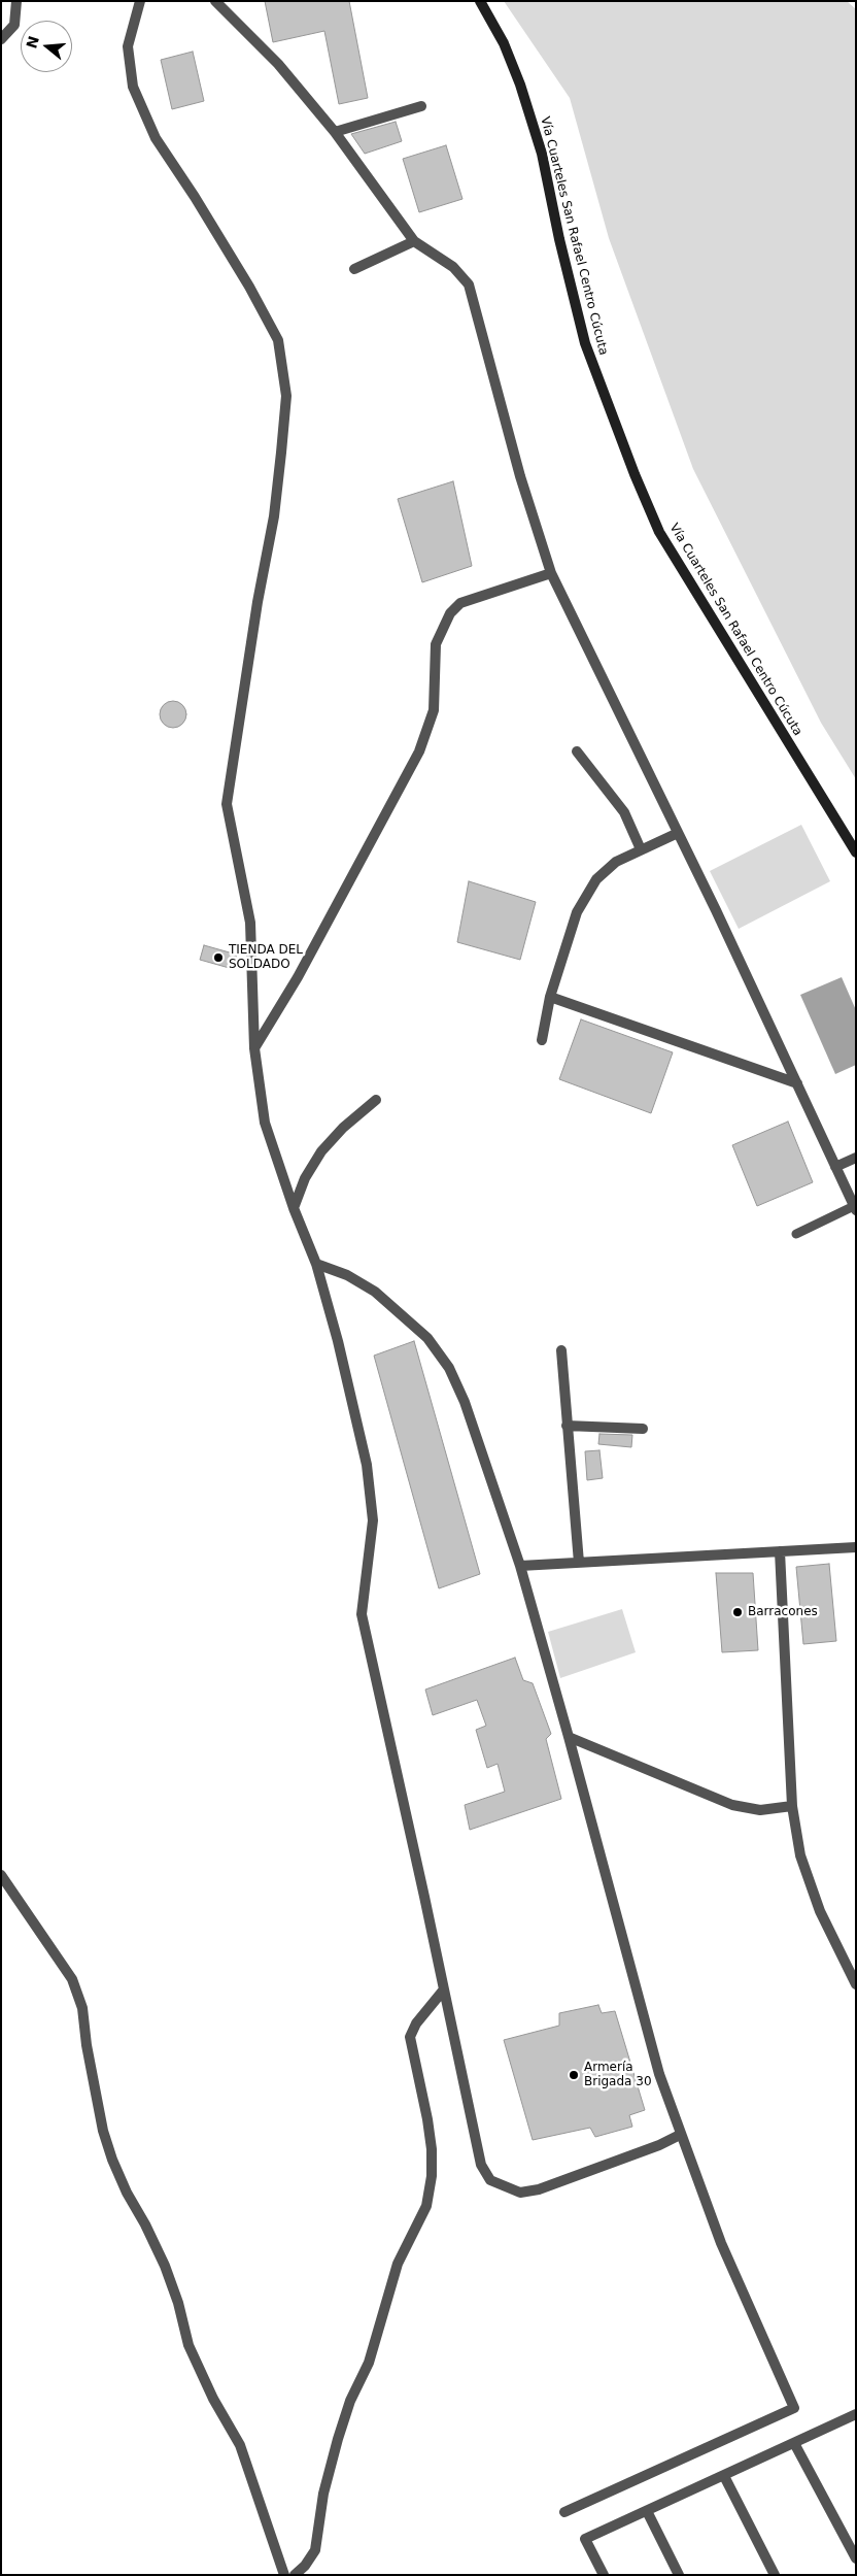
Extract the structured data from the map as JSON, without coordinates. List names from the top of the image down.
{
  "streets": {
    "main road": ["Vía Cuarteles San Rafael Centro Cúcuta"]
  },
  "places": ["TIENDA DEL SOLDADO", "Barracones", "Armería Brigada 30"],
  "north": "left"
}
